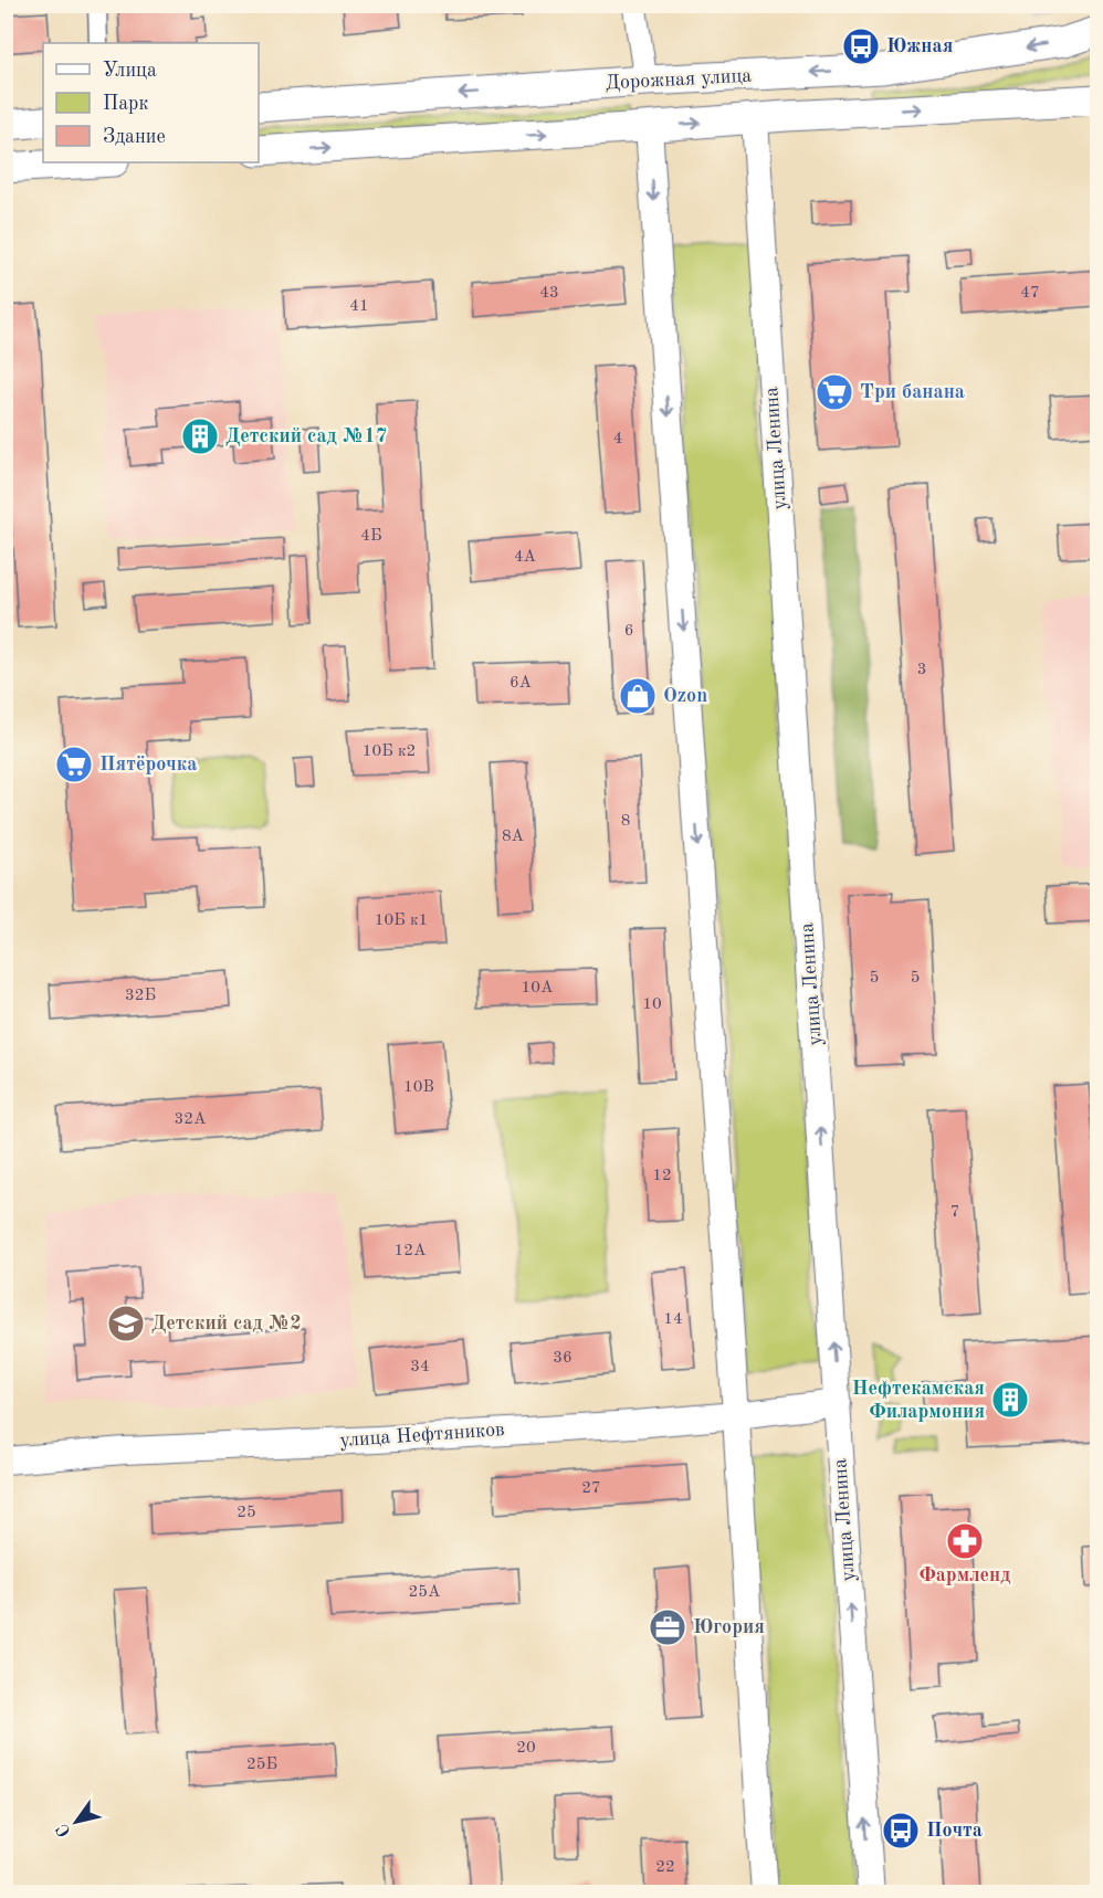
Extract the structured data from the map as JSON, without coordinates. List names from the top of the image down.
{
  "streets": {
    "main road": ["Дорожная улица", "улица Ленина", "улица Нефтяников"]
  },
  "crossings": [
    ["Дорожная улица", "улица Ленина"],
    ["улица Ленина", "улица Нефтяников"]
  ],
  "places": {
    "bus stop": ["Южная", "Почта"],
    "supermarket": ["Три банана", "Пятёрочка"],
    "building": ["Детский сад №17", "Нефтекамская Филармония"],
    "shop": ["Ozon"],
    "school or university": ["Детский сад №2"],
    "pharmacy": ["Фармленд"],
    "office": ["Югория"]
  },
  "house_numbers": [
    "43",
    "47",
    "41",
    "4",
    "4Б",
    "4А",
    "6",
    "3",
    "6А",
    "10Б к2",
    "8",
    "8А",
    "10Б к1",
    "5",
    "5",
    "10А",
    "32Б",
    "10",
    "10В",
    "32А",
    "12",
    "7",
    "12А",
    "14",
    "36",
    "34",
    "27",
    "25",
    "25А",
    "20",
    "25Б",
    "22"
  ],
  "legend": ["Улица", "Парк", "Здание"],
  "north": "bottom left"
}
